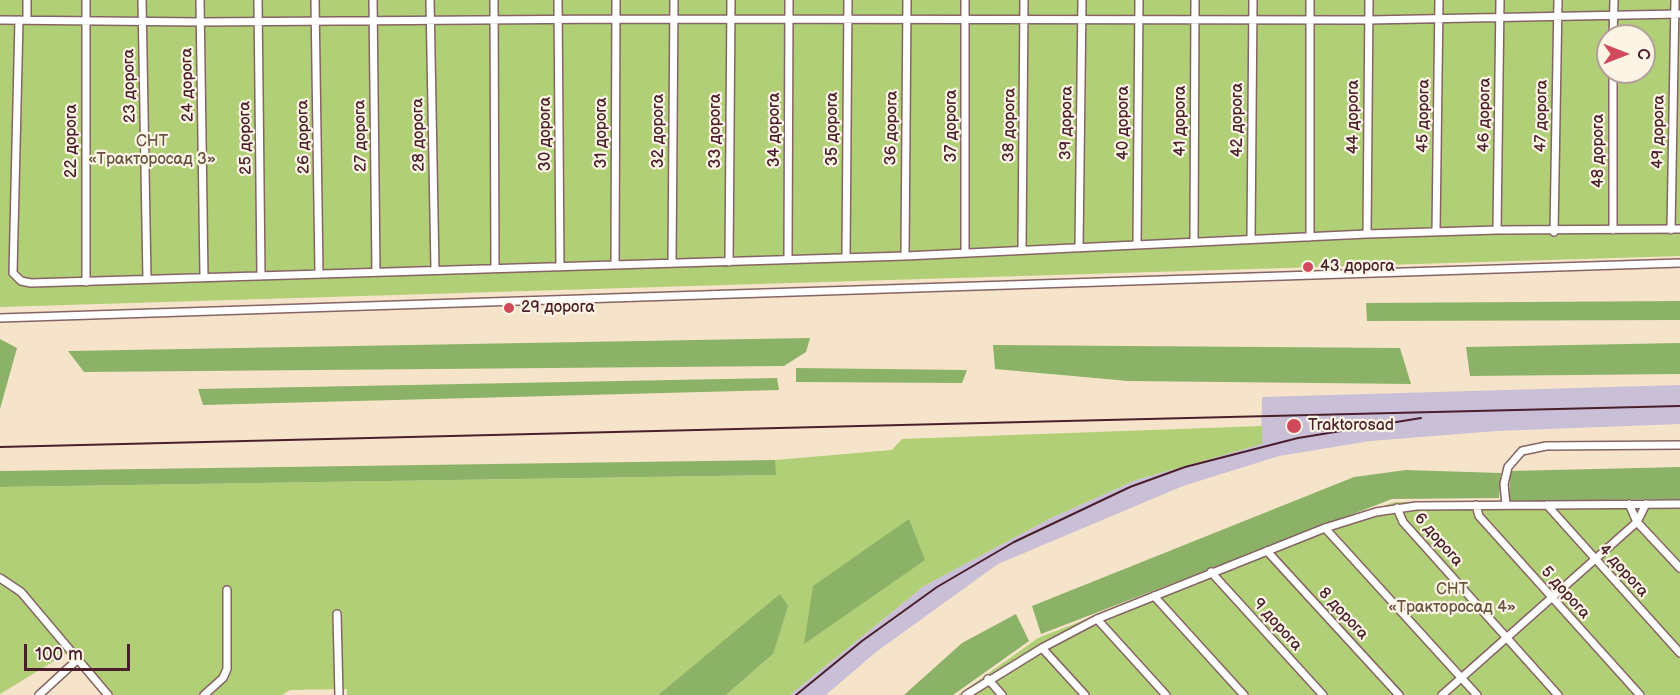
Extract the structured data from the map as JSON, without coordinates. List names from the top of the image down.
{
  "streets": {
    "street": [
      "24 дорога",
      "23 дорога",
      "46 дорога",
      "45 дорога",
      "47 дорога",
      "44 дорога",
      "42 дорога",
      "41 дорога",
      "39 дорога",
      "40 дорога",
      "38 дорога",
      "37 дорога",
      "36 дорога",
      "35 дорога",
      "34 дорога",
      "32 дорога",
      "33 дорога",
      "49 дорога",
      "31 дорога",
      "30 дорога",
      "28 дорога",
      "27 дорога",
      "26 дорога",
      "25 дорога",
      "22 дорога",
      "48 дорога",
      "6 дорога",
      "4 дорога",
      "5 дорога",
      "8 дорога",
      "9 дорога"
    ]
  },
  "parks": ["СНТ «Тракторосад 3»", "СНТ «Тракторосад 4»"],
  "places": ["43 дорога", "29 дорога", "Traktorosad"],
  "scale_bar": "100 m",
  "north": "right"
}
